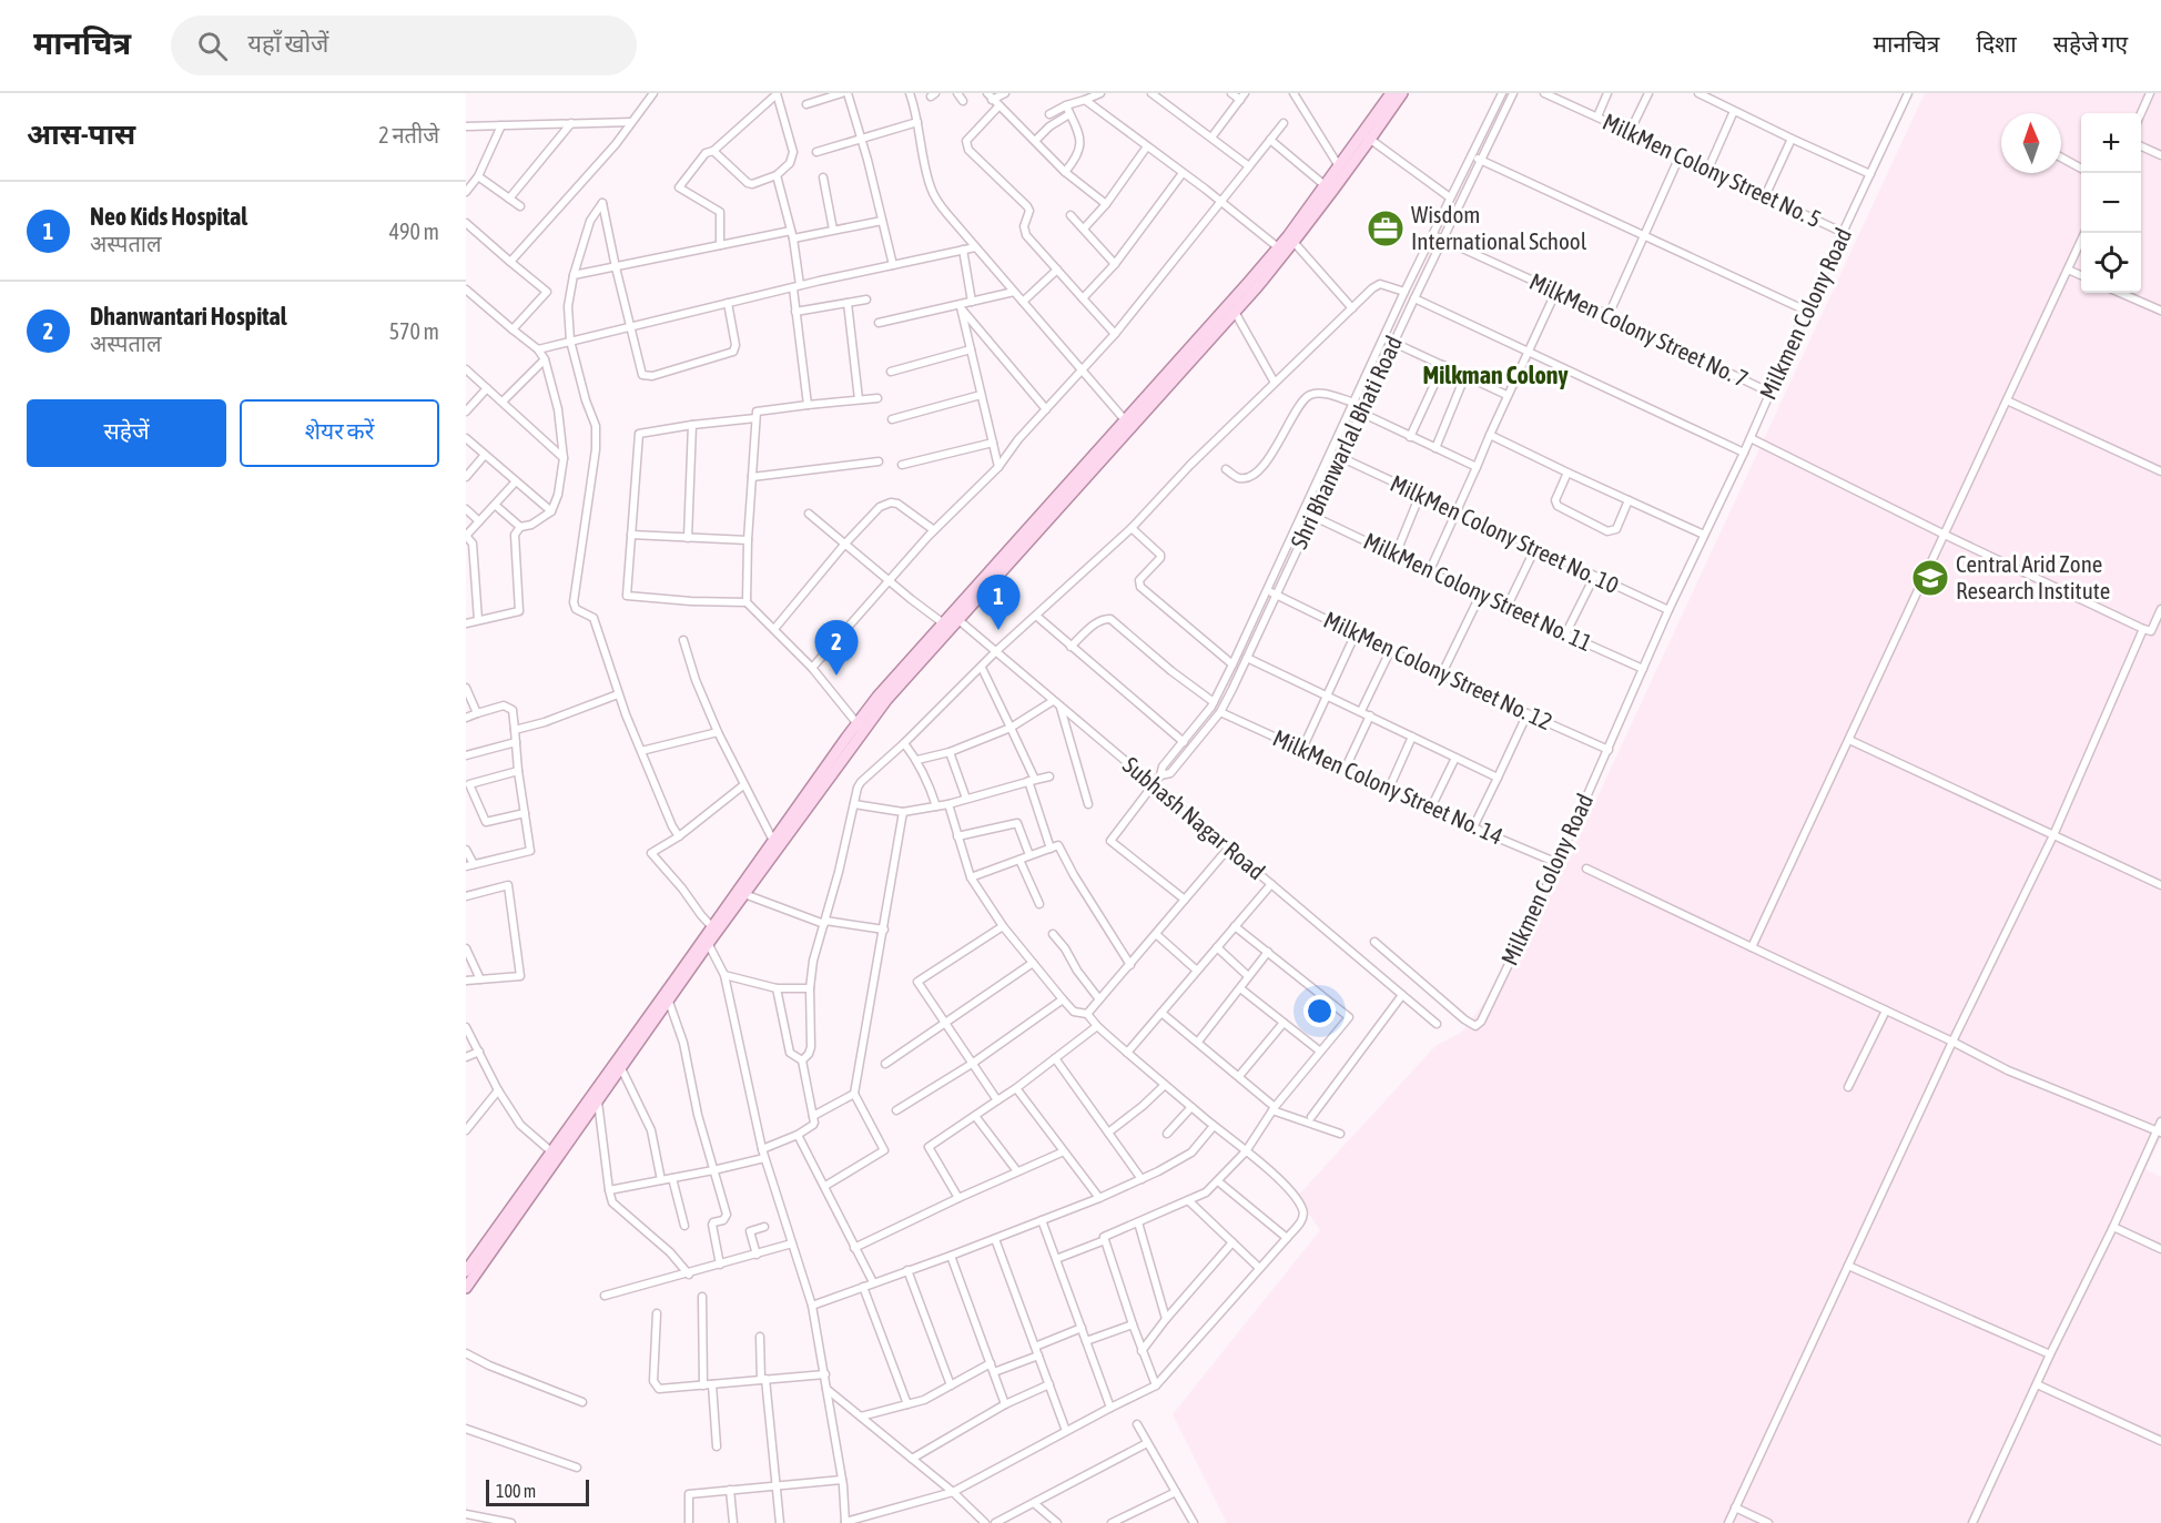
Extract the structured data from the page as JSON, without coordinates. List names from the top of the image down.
{
  "streets": {
    "street": [
      "MilkMen Colony Street No. 5",
      "Milkmen Colony Road",
      "MilkMen Colony Street No. 7",
      "Shri Bhanwarlal Bhati Road",
      "MilkMen Colony Street No. 10",
      "MilkMen Colony Street No. 11",
      "MilkMen Colony Street No. 12",
      "MilkMen Colony Street No. 14",
      "Subhash Nagar Road"
    ]
  },
  "crossings": [
    ["MilkMen Colony Street No. 5", "Milkmen Colony Road"],
    ["Milkmen Colony Road", "MilkMen Colony Street No. 7"],
    ["Milkmen Colony Road", "MilkMen Colony Street No. 10"],
    ["Milkmen Colony Road", "MilkMen Colony Street No. 11"],
    ["Milkmen Colony Road", "MilkMen Colony Street No. 12"],
    ["Milkmen Colony Road", "MilkMen Colony Street No. 14"],
    ["MilkMen Colony Street No. 7", "Shri Bhanwarlal Bhati Road"],
    ["Shri Bhanwarlal Bhati Road", "MilkMen Colony Street No. 10"],
    ["Shri Bhanwarlal Bhati Road", "MilkMen Colony Street No. 11"],
    ["Shri Bhanwarlal Bhati Road", "MilkMen Colony Street No. 12"],
    ["Shri Bhanwarlal Bhati Road", "MilkMen Colony Street No. 14"],
    ["Shri Bhanwarlal Bhati Road", "Subhash Nagar Road"]
  ],
  "districts": ["Milkman Colony"],
  "places": {
    "office": ["Wisdom International School"],
    "school or university": ["Central Arid Zone Research Institute"]
  },
  "scale_bar": "100 m",
  "north": "top",
  "page": {
    "header": "मानचित्र",
    "search": "यहाँ खोजें",
    "nav": ["मानचित्र", "दिशा", "सहेजे गए"],
    "heading": ["आस-पास", "2 नतीजे"],
    "map_buttons": ["+", "−"],
    "list": [
      {
        "mark": "1",
        "name": "Neo Kids Hospital",
        "note": "अस्पताल",
        "value": "490 m"
      },
      {
        "mark": "2",
        "name": "Dhanwantari Hospital",
        "note": "अस्पताल",
        "value": "570 m"
      }
    ],
    "buttons": ["सहेजें", "शेयर करें"],
    "pins": ["1", "2"],
    "scale": "100 m"
  }
}
